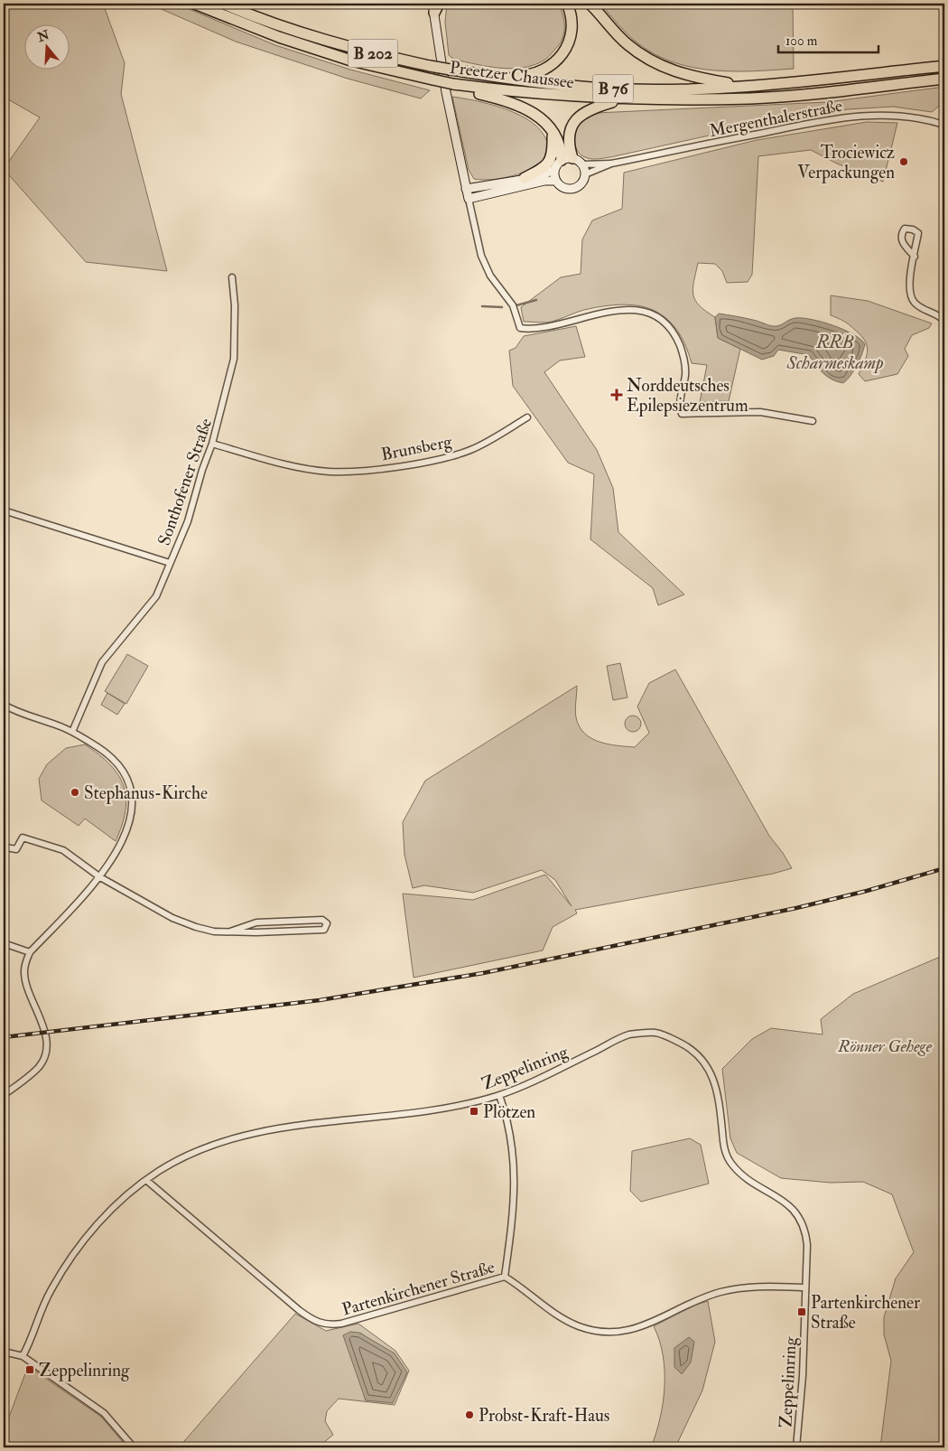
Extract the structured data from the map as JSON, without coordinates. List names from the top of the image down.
{
  "streets": {
    "highway": ["B 202", "Preetzer Chaussee", "B 76"],
    "street": [
      "Mergenthalerstraße",
      "Brunsberg",
      "Sonthofener Straße",
      "Zeppelinring",
      "Partenkirchener Straße"
    ]
  },
  "crossings": [
    ["Preetzer Chaussee", "B 76"],
    ["B 76", "Mergenthalerstraße"],
    ["Brunsberg", "Sonthofener Straße"],
    ["Zeppelinring", "Partenkirchener Straße"]
  ],
  "water": ["RRB Scharmeskamp"],
  "parks": ["Rönner Gehege"],
  "places": {
    "other": ["Trociewicz Verpackungen", "Stephanus-Kirche", "Probst-Kraft-Haus"],
    "health": ["Norddeutsches Epilepsiezentrum"],
    "transit": ["Plötzen", "Partenkirchener Straße", "Zeppelinring"]
  },
  "scale_bar": "100 m",
  "north": "top"
}
